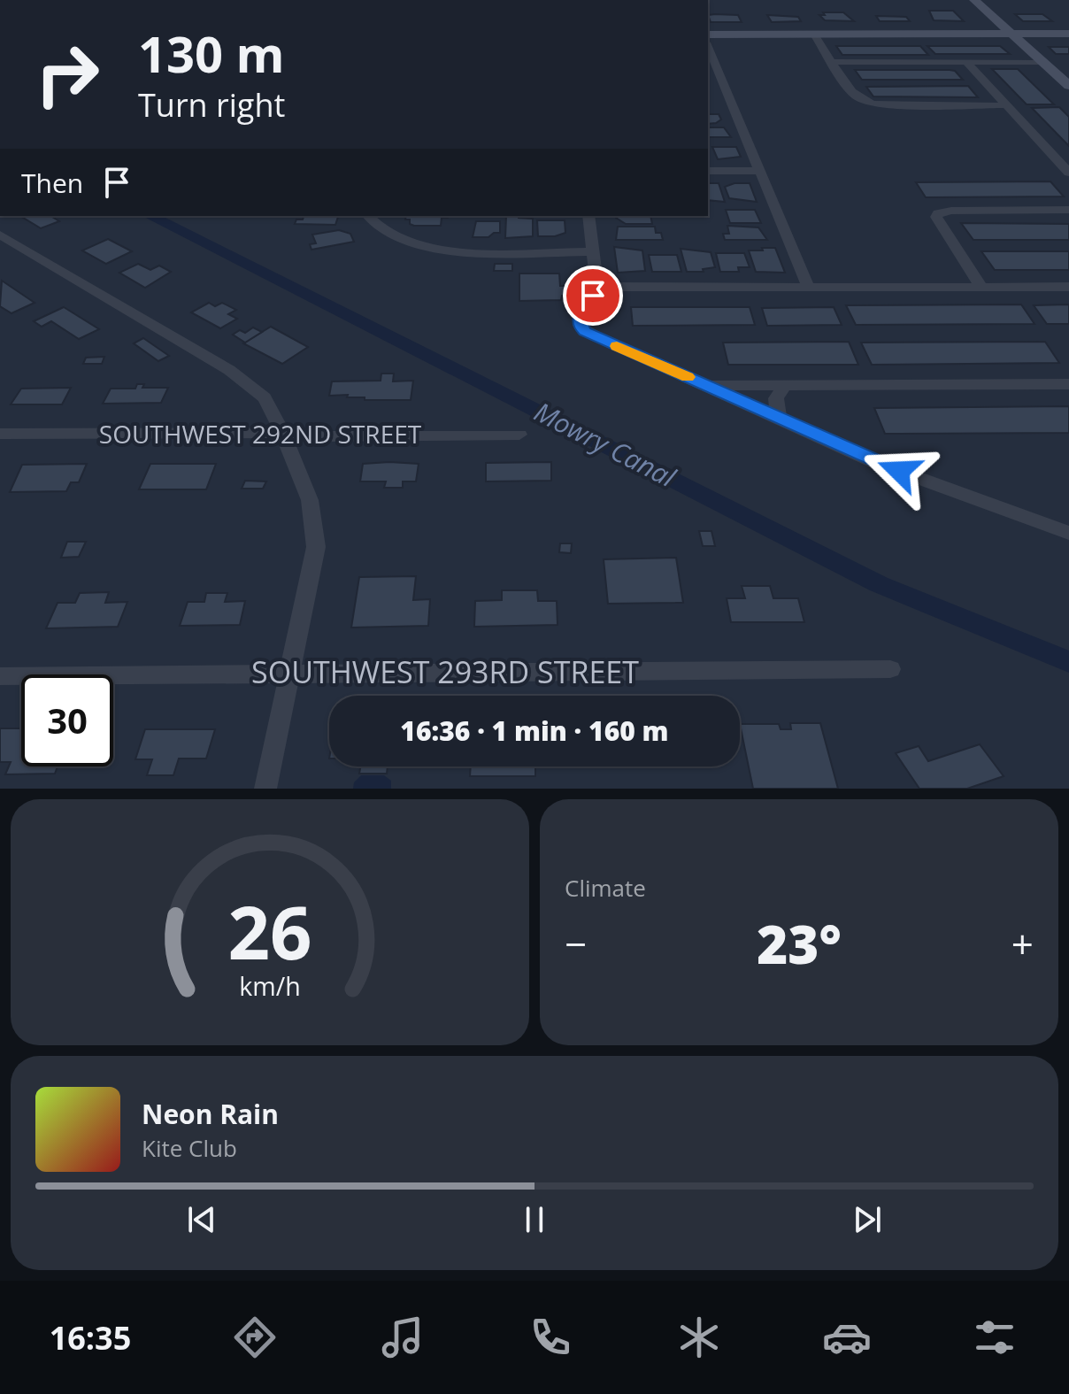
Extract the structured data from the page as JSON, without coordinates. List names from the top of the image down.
{
  "streets": {
    "street": ["SOUTHWEST 292ND STREET", "SOUTHWEST 293RD STREET"]
  },
  "water": ["Mowry Canal"],
  "page": {
    "turn": ["130 m", "Turn right"],
    "then": "Then",
    "limit": "30",
    "trip": "16:36 · 1 min · 160 m",
    "tile": "Climate",
    "heat": ["−", "23°", "+"],
    "song": ["Neon Rain", "Kite Club"],
    "tabs": "16:35",
    "gauge": ["26", "km/h"]
  }
}
